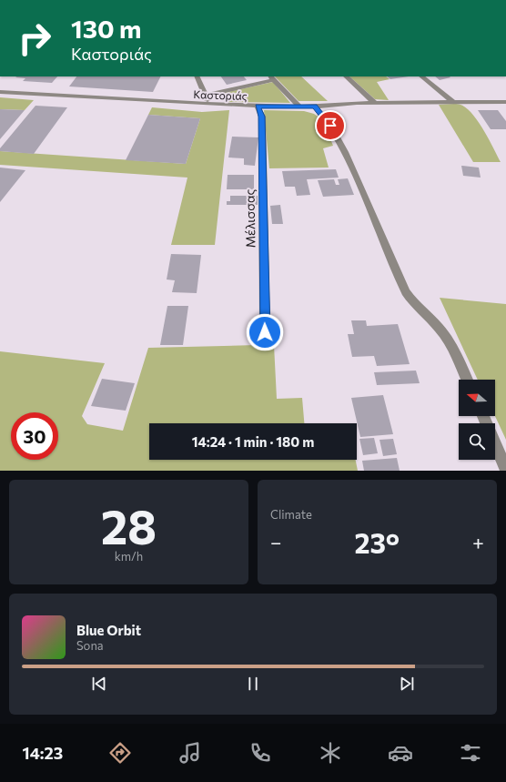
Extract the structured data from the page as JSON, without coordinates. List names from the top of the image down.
{
  "streets": {
    "street": ["Καστοριάς", "Μέλισσας"]
  },
  "crossings": [
    ["Καστοριάς", "Μέλισσας"]
  ],
  "north": "left",
  "page": {
    "turn": ["130 m", "Καστοριάς"],
    "limit": "30",
    "trip": "14:24 · 1 min · 180 m",
    "tile": [
      ["28", "km/h"],
      "Climate"
    ],
    "heat": ["−", "23°", "+"],
    "song": ["Blue Orbit", "Sona"],
    "tabs": "14:23"
  }
}
